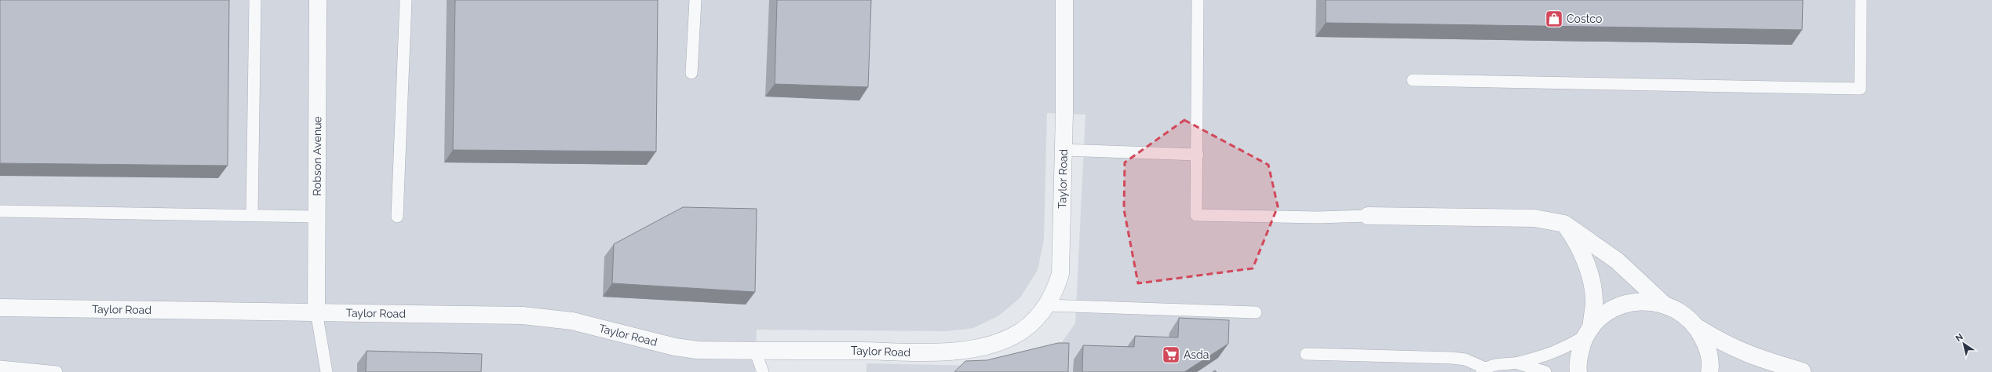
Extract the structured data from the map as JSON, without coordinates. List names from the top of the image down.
{
  "streets": {
    "street": ["Robson Avenue", "Taylor Road"]
  },
  "crossings": [
    ["Robson Avenue", "Taylor Road"]
  ],
  "places": {
    "shop": ["Costco"],
    "supermarket": ["Asda"]
  },
  "north": "top left"
}
